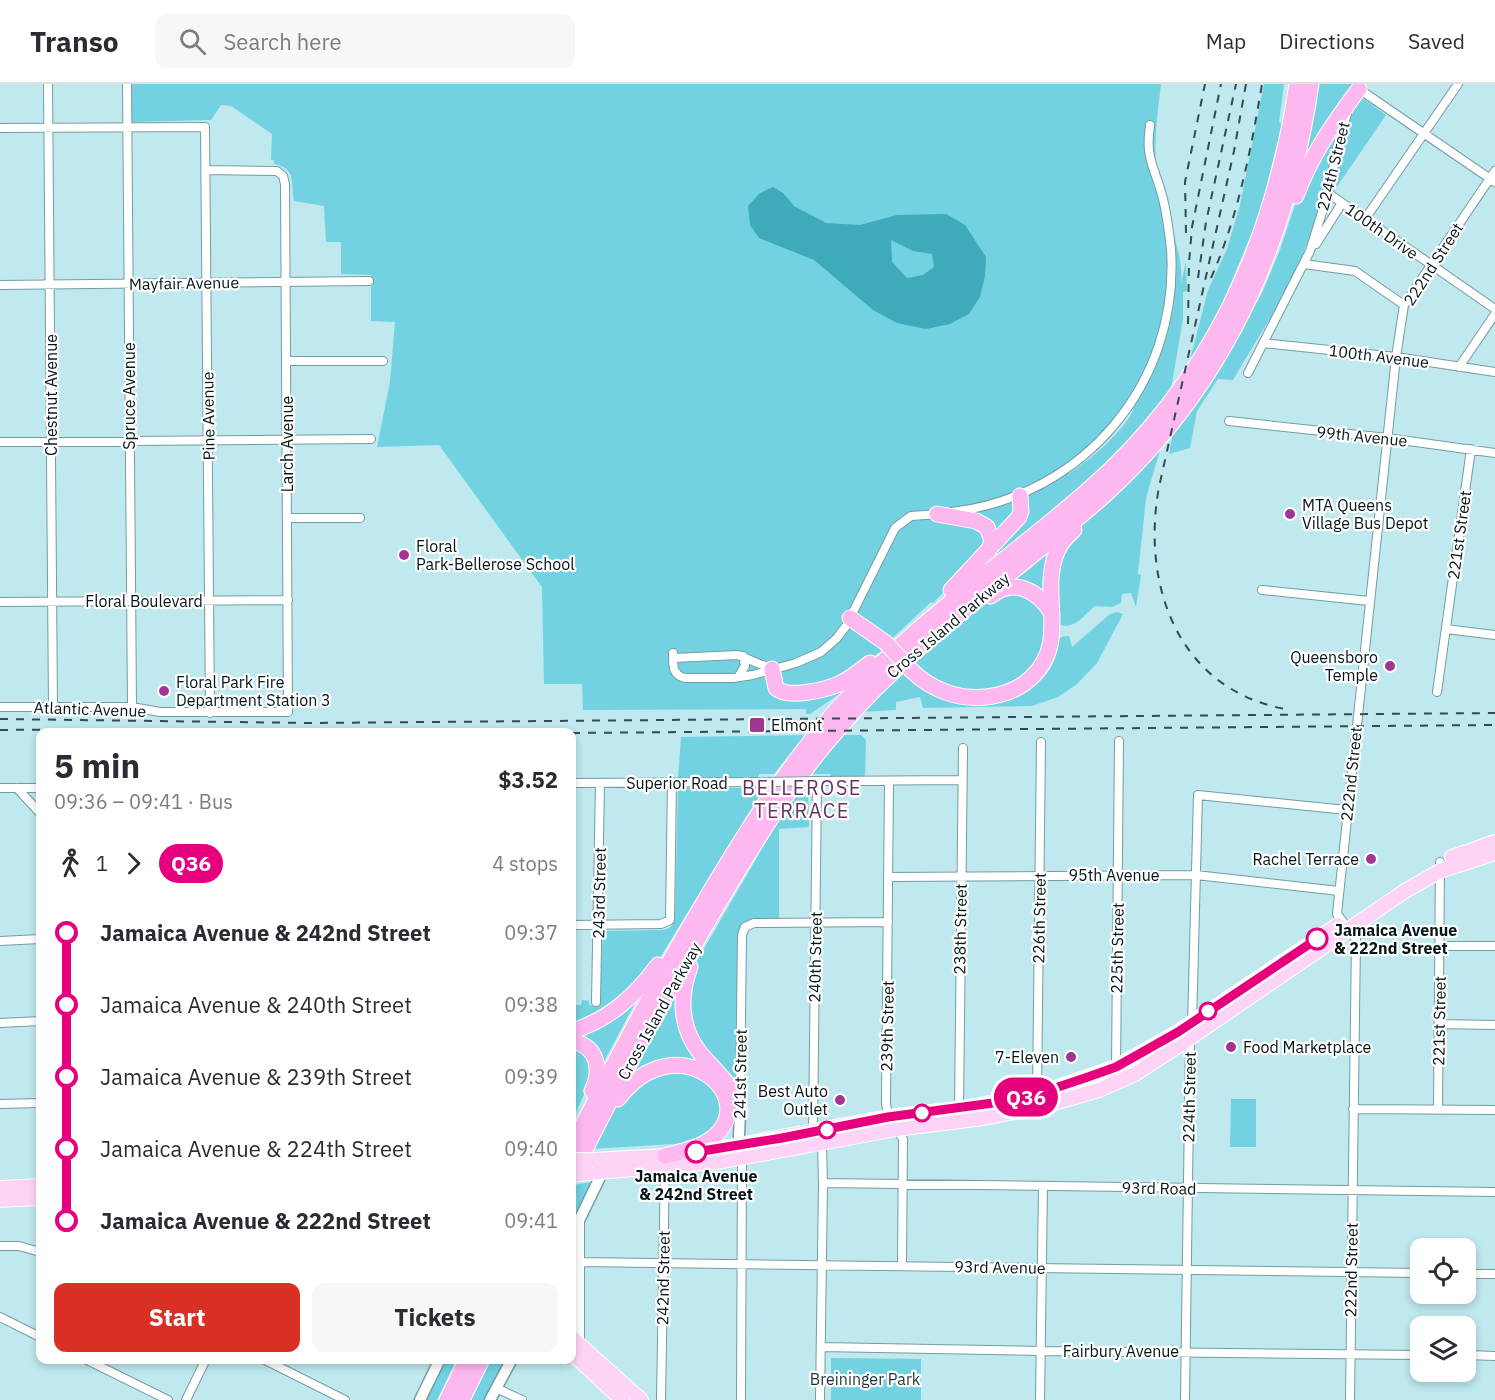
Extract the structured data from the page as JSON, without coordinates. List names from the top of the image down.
{
  "streets": {
    "highway": ["Cross Island Parkway"],
    "street": [
      "224th Street",
      "100th Drive",
      "222nd Street",
      "Mayfair Avenue",
      "100th Avenue",
      "Chestnut Avenue",
      "Spruce Avenue",
      "Pine Avenue",
      "99th Avenue",
      "Larch Avenue",
      "221st Street",
      "Floral Boulevard",
      "Atlantic Avenue",
      "Superior Road",
      "95th Avenue",
      "243rd Street",
      "226th Street",
      "238th Street",
      "225th Street",
      "240th Street",
      "239th Street",
      "241st Street",
      "93rd Road",
      "93rd Avenue",
      "242nd Street",
      "Fairbury Avenue"
    ]
  },
  "crossings": [
    ["224th Street", "100th Drive"],
    ["224th Street", "222nd Street"],
    ["224th Street", "100th Avenue"],
    ["224th Street", "95th Avenue"],
    ["224th Street", "93rd Road"],
    ["224th Street", "93rd Avenue"],
    ["224th Street", "Fairbury Avenue"],
    ["100th Drive", "222nd Street"],
    ["222nd Street", "100th Avenue"],
    ["222nd Street", "99th Avenue"],
    ["222nd Street", "95th Avenue"],
    ["222nd Street", "93rd Road"],
    ["222nd Street", "93rd Avenue"],
    ["222nd Street", "Fairbury Avenue"],
    ["Mayfair Avenue", "Chestnut Avenue"],
    ["Mayfair Avenue", "Spruce Avenue"],
    ["Mayfair Avenue", "Pine Avenue"],
    ["Mayfair Avenue", "Larch Avenue"],
    ["Chestnut Avenue", "Floral Boulevard"],
    ["Chestnut Avenue", "Atlantic Avenue"],
    ["Spruce Avenue", "Pine Avenue"],
    ["Spruce Avenue", "Floral Boulevard"],
    ["Spruce Avenue", "Atlantic Avenue"],
    ["Pine Avenue", "Larch Avenue"],
    ["Pine Avenue", "Floral Boulevard"],
    ["Pine Avenue", "Atlantic Avenue"],
    ["99th Avenue", "221st Street"],
    ["Larch Avenue", "Floral Boulevard"],
    ["Larch Avenue", "Atlantic Avenue"],
    ["Superior Road", "243rd Street"],
    ["Superior Road", "238th Street"],
    ["Superior Road", "240th Street"],
    ["Superior Road", "239th Street"],
    ["95th Avenue", "226th Street"],
    ["95th Avenue", "238th Street"],
    ["95th Avenue", "225th Street"],
    ["95th Avenue", "239th Street"],
    ["240th Street", "241st Street"],
    ["240th Street", "93rd Road"],
    ["240th Street", "93rd Avenue"],
    ["240th Street", "Fairbury Avenue"],
    ["241st Street", "93rd Avenue"],
    ["93rd Avenue", "242nd Street"]
  ],
  "districts": ["BELLEROSE TERRACE"],
  "parks": ["Breininger Park"],
  "places": {
    "other": [
      "MTA Queens Village Bus Depot",
      "Floral Park-Bellerose School",
      "Queensboro Temple",
      "Floral Park Fire Department Station 3",
      "Rachel Terrace",
      "Jamaica Avenue & 222nd Street",
      "Food Marketplace",
      "7-Eleven",
      "Best Auto Outlet",
      "Jamaica Avenue & 242nd Street"
    ],
    "transit": ["Elmont"]
  },
  "lines": ["bus line Q36"],
  "page": {
    "header": "Transo",
    "search": "Search here",
    "nav": ["Map", "Directions", "Saved"],
    "on_map": "Q36",
    "heading": ["5 min", "09:36 – 09:41 · Bus", "$3.52"],
    "legs": ["1", "Q36", "4 stops"],
    "list": [
      {
        "name": "Jamaica Avenue & 242nd Street",
        "value": "09:37"
      },
      {
        "name": "Jamaica Avenue & 240th Street",
        "value": "09:38"
      },
      {
        "name": "Jamaica Avenue & 239th Street",
        "value": "09:39"
      },
      {
        "name": "Jamaica Avenue & 224th Street",
        "value": "09:40"
      },
      {
        "name": "Jamaica Avenue & 222nd Street",
        "value": "09:41"
      }
    ],
    "buttons": ["Start", "Tickets"]
  }
}
